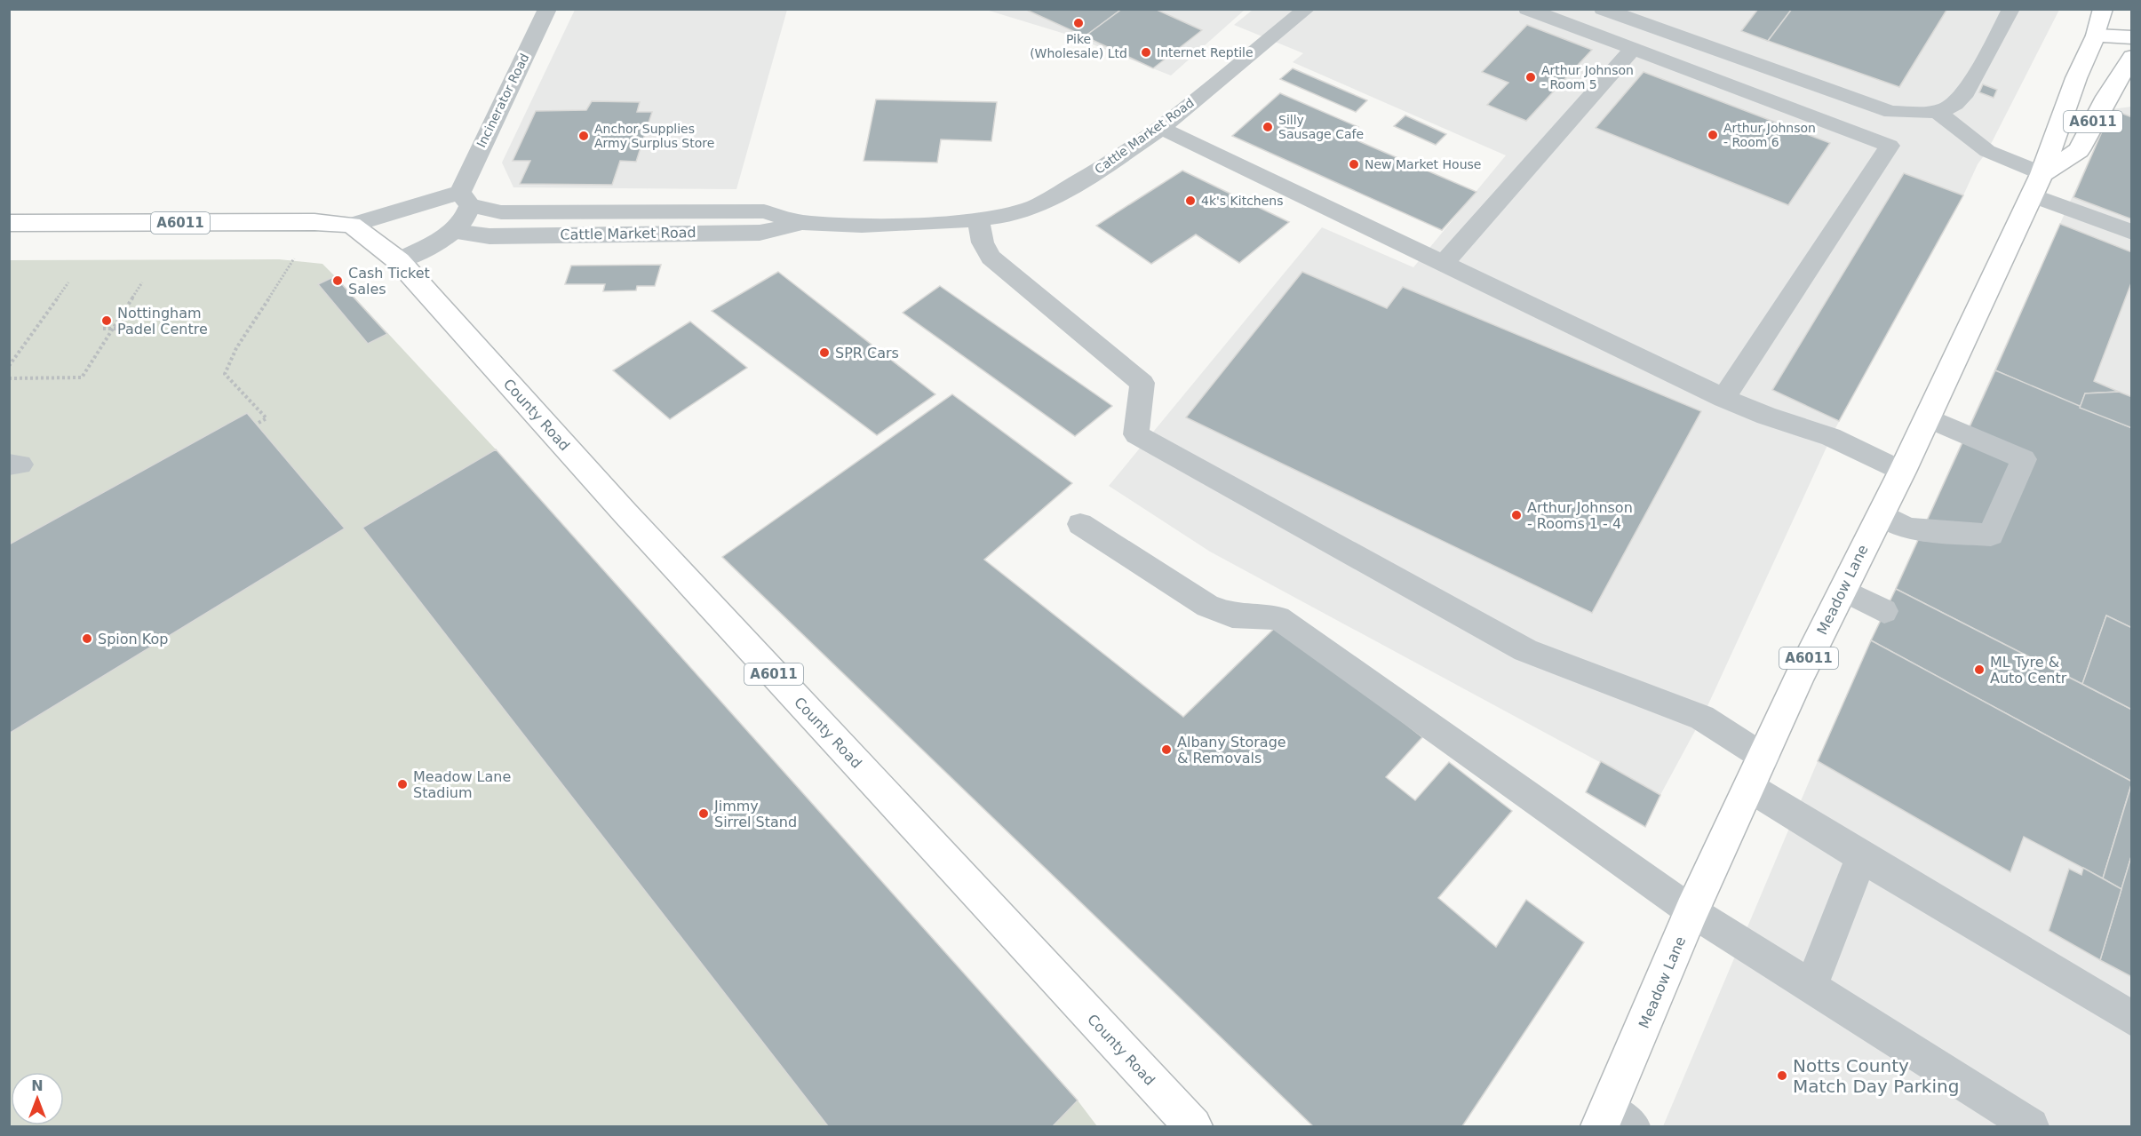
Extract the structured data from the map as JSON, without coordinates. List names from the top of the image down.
{
  "streets": {
    "main road": ["A6011", "County Road", "Meadow Lane"],
    "street": ["Incinerator Road"],
    "lane": ["Cattle Market Road"]
  },
  "crossings": [
    ["Incinerator Road", "Cattle Market Road"],
    ["Incinerator Road", "County Road"],
    ["A6011", "County Road"],
    ["A6011", "Meadow Lane"]
  ],
  "places": [
    "Pike (Wholesale) Ltd",
    "Internet Reptile",
    "Arthur Johnson - Room 5",
    "Silly Sausage Cafe",
    "Arthur Johnson - Room 6",
    "Anchor Supplies Army Surplus Store",
    "New Market House",
    "4k's Kitchens",
    "Cash Ticket Sales",
    "Nottingham Padel Centre",
    "SPR Cars",
    "Arthur Johnson - Rooms 1 - 4",
    "Spion Kop",
    "ML Tyre & Auto Centr",
    "Albany Storage & Removals",
    "Meadow Lane Stadium",
    "Jimmy Sirrel Stand",
    "Notts County Match Day Parking"
  ],
  "north": "top"
}
